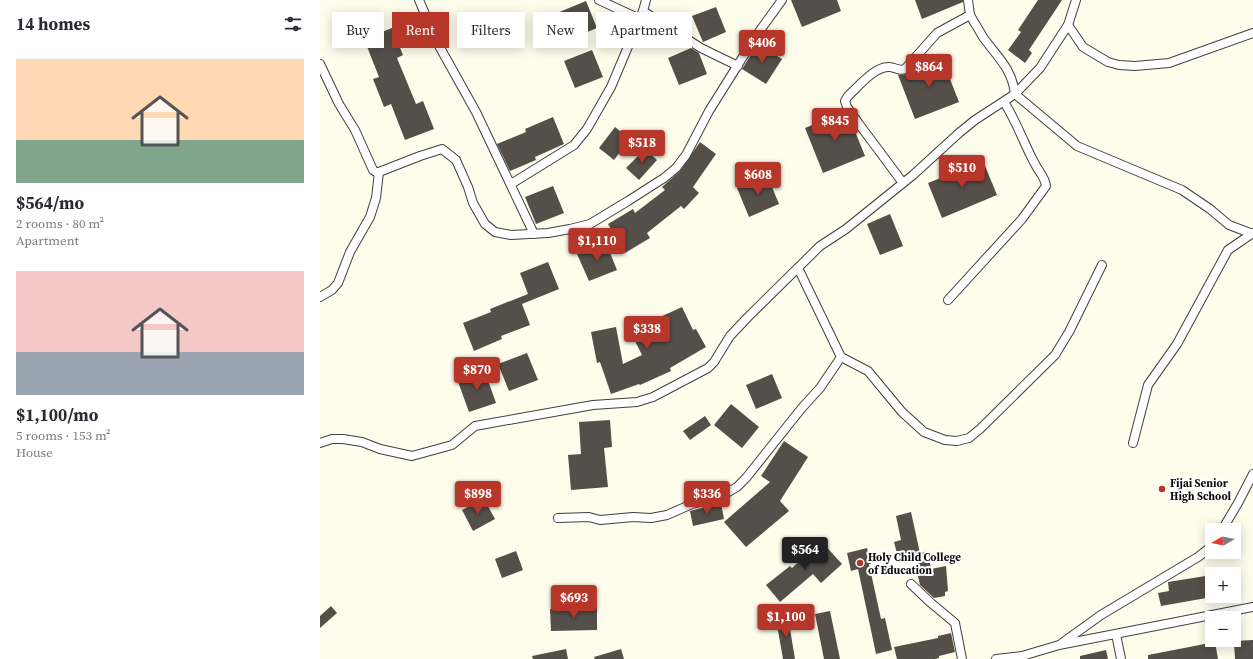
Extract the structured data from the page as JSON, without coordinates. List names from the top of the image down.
{
  "places": ["Fijai Senior High School", "Holy Child College of Education"],
  "north": "left",
  "page": {
    "heading": "14 homes",
    "chip": [
      "Buy",
      "Rent",
      "Filters",
      "New",
      "Apartment"
    ],
    "price": [
      "$406",
      "$864",
      "$845",
      "$518",
      "$510",
      "$608",
      "$1,110",
      "$338",
      "$870",
      "$898",
      "$336",
      "$564",
      "$693",
      "$1,100"
    ],
    "list": [
      {
        "name": "$564/mo",
        "note": "2 rooms · 80 m² · Apartment"
      },
      {
        "name": "$1,100/mo",
        "note": "5 rooms · 153 m² · House"
      }
    ],
    "map_buttons": ["+", "−"]
  }
}
